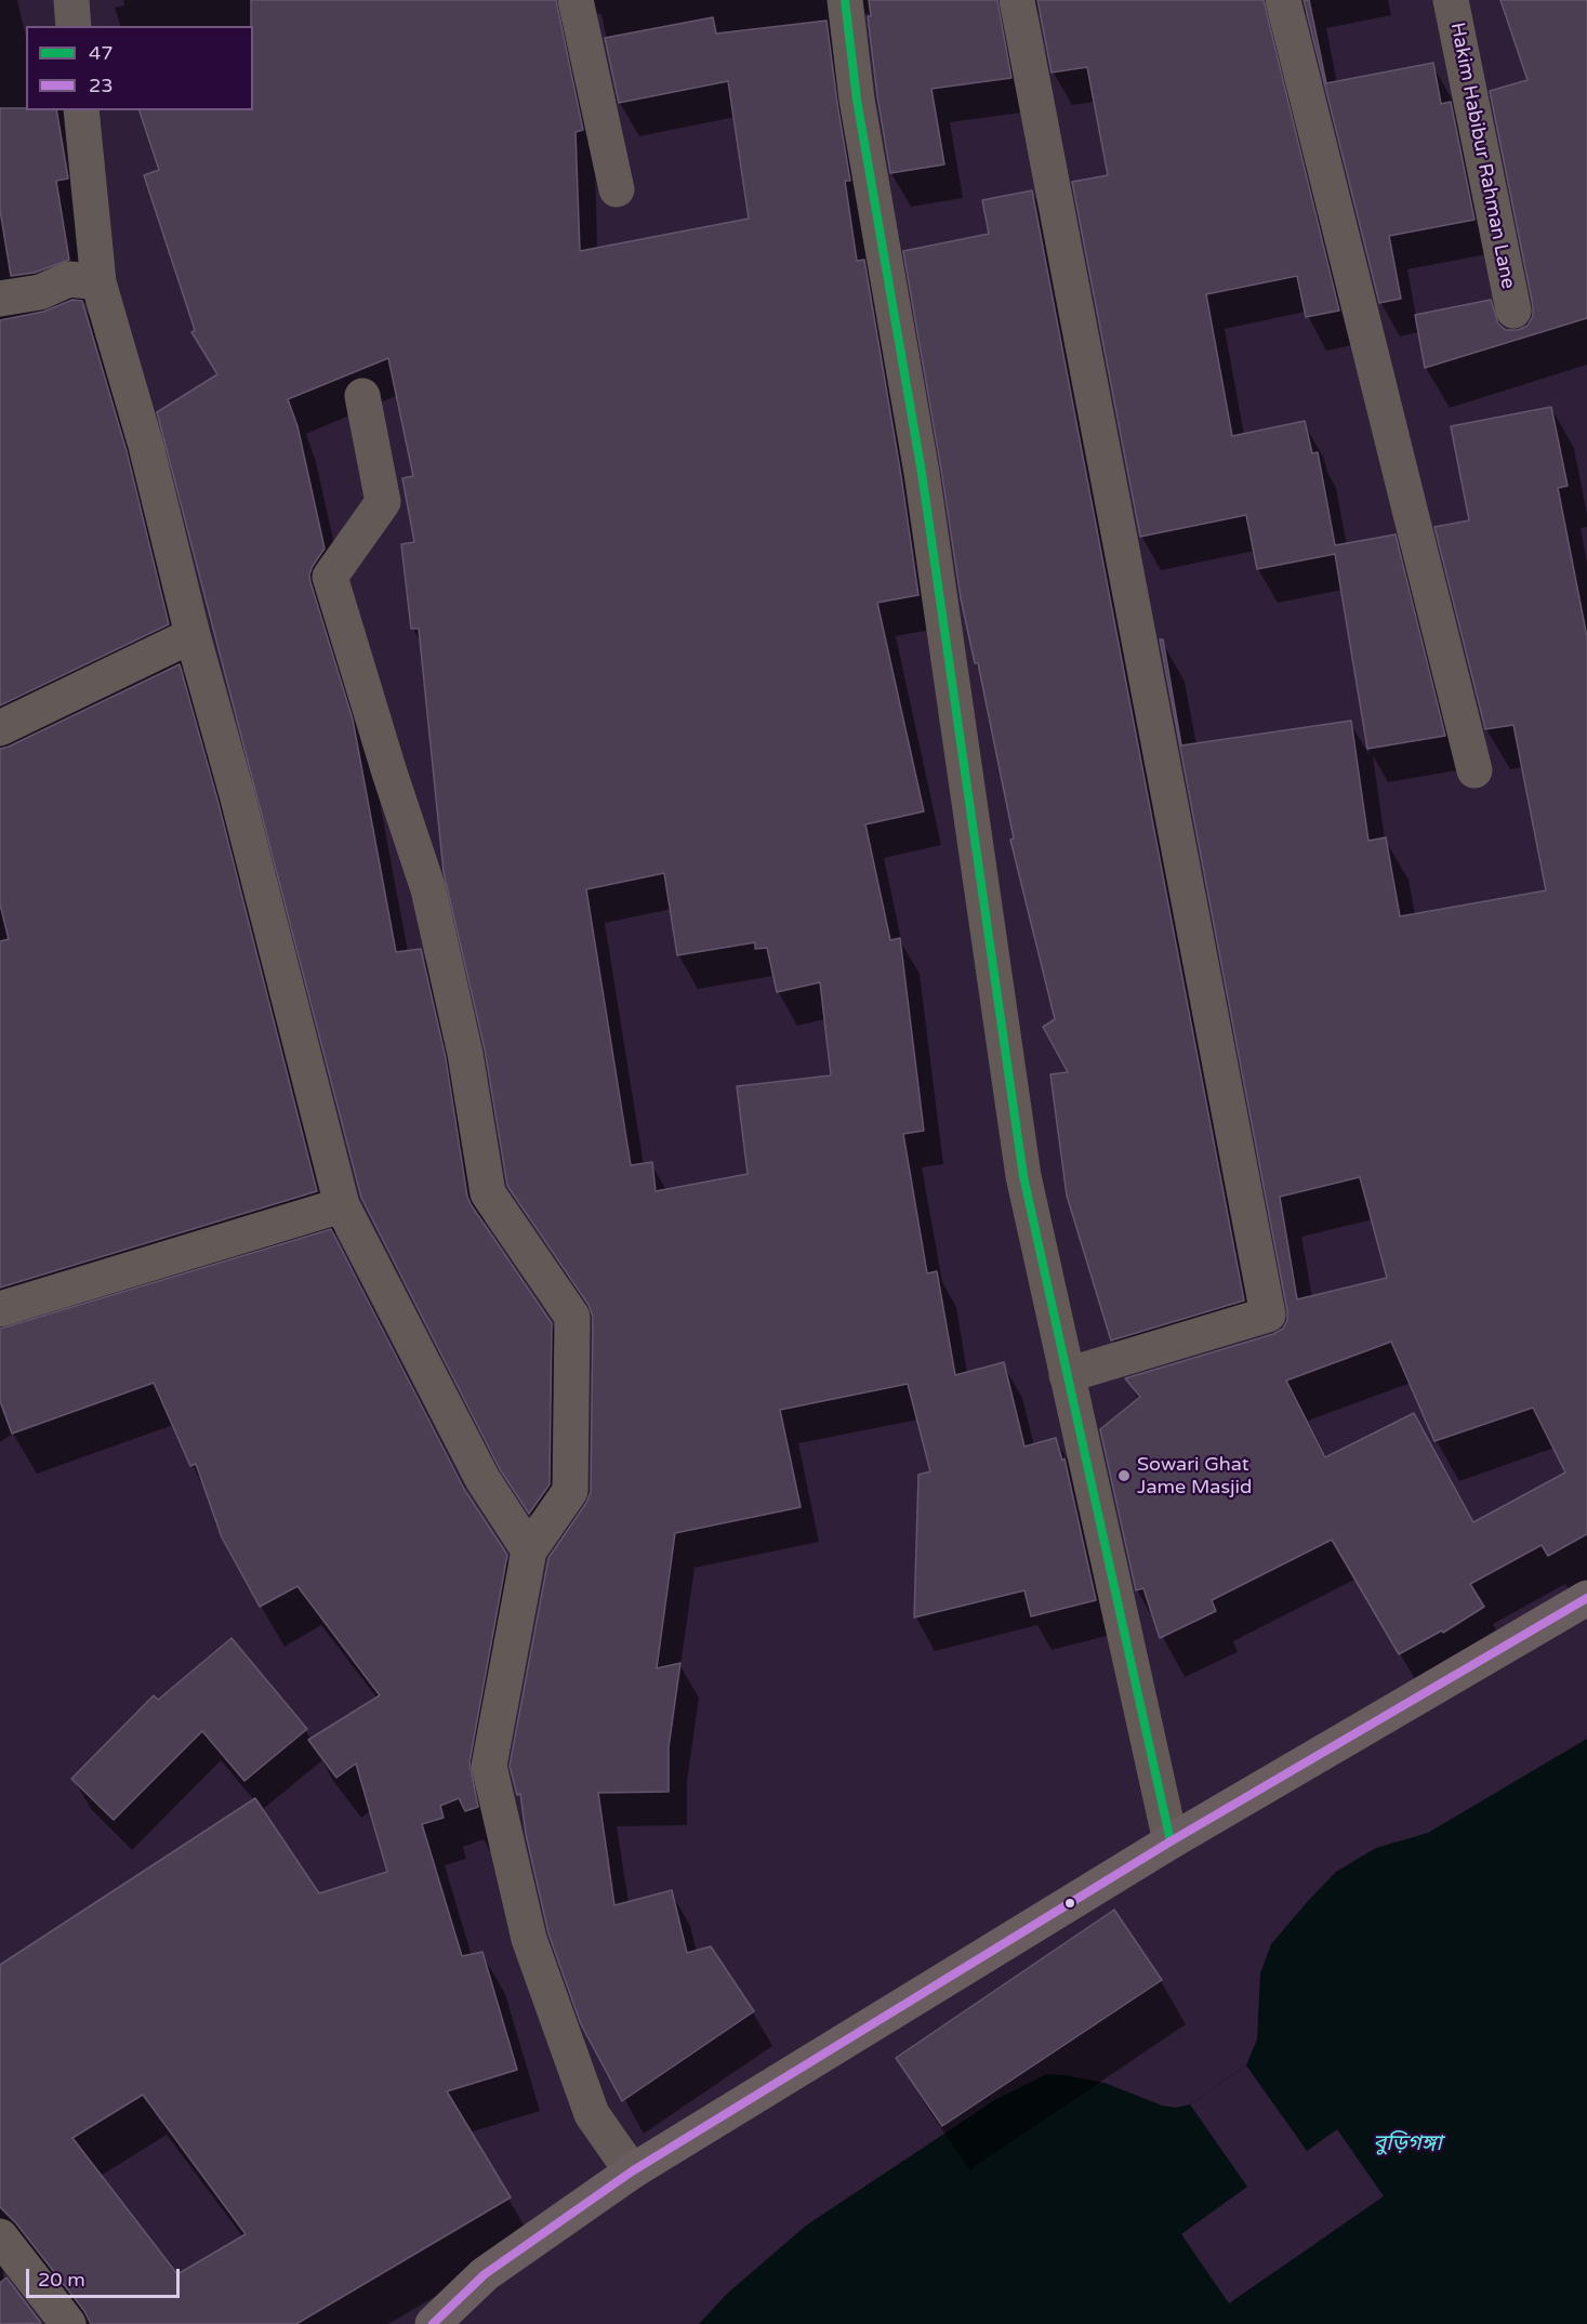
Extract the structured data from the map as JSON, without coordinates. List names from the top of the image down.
{
  "streets": {
    "street": ["Hakim Habibur Rahman Lane"]
  },
  "water": ["বুড়িগঙ্গা"],
  "places": ["Sowari Ghat Jame Masjid"],
  "lines": ["transit line 47", "transit line 23"],
  "legend": ["47", "23"],
  "scale_bar": "20 m"
}
